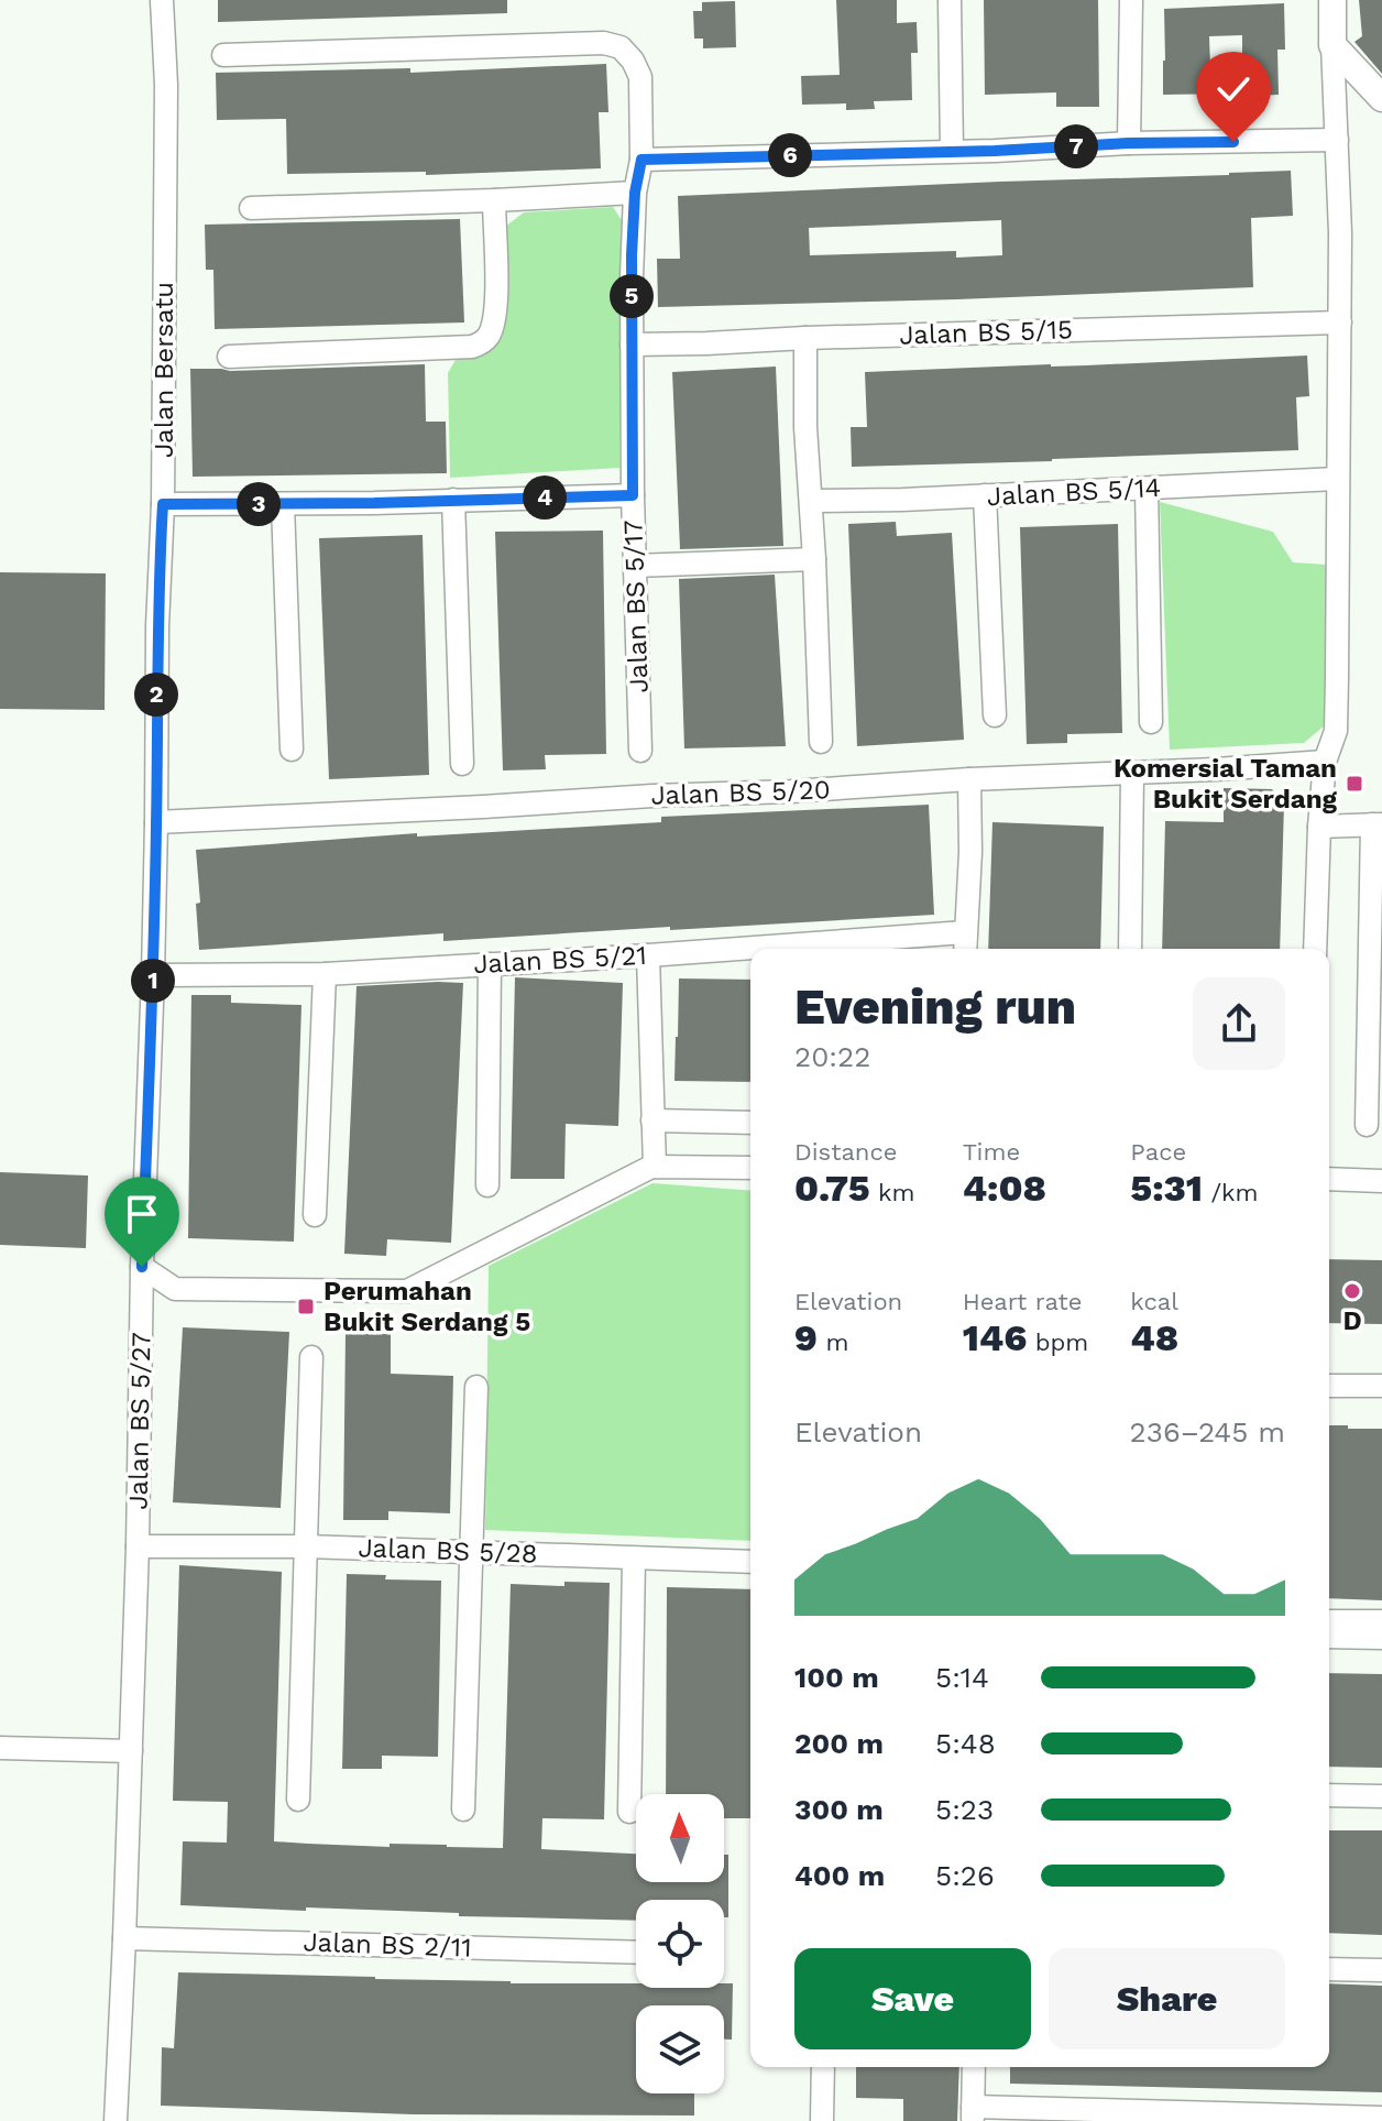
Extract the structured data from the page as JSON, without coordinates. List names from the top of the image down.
{
  "streets": {
    "street": [
      "Jalan BS 5/15",
      "Jalan Bersatu",
      "Jalan BS 5/14",
      "Jalan BS 5/17",
      "Jalan BS 5/20",
      "Jalan BS 5/21",
      "Jalan BS 5/27",
      "Jalan BS 5/28",
      "Jalan BS 2/11"
    ]
  },
  "crossings": [
    ["Jalan BS 5/15", "Jalan BS 5/17"],
    ["Jalan Bersatu", "Jalan BS 5/20"],
    ["Jalan Bersatu", "Jalan BS 5/21"],
    ["Jalan Bersatu", "Jalan BS 5/27"],
    ["Jalan BS 5/27", "Jalan BS 5/28"],
    ["Jalan BS 5/27", "Jalan BS 2/11"]
  ],
  "places": {
    "transit": ["Komersial Taman Bukit Serdang", "Perumahan Bukit Serdang 5"],
    "other": ["D"]
  },
  "north": "top",
  "page": {
    "pins": [
      "7",
      "6",
      "5",
      "4",
      "3",
      "2",
      "1"
    ],
    "heading": ["Evening run", "20:22"],
    "stats": [
      ["Distance", "0.75 km"],
      ["Time", "4:08"],
      ["Pace", "5:31 /km"],
      ["Elevation", "9 m"],
      ["Heart rate", "146 bpm"],
      ["kcal", "48"]
    ],
    "chart": ["Elevation", "236–245 m"],
    "list": [
      {
        "name": "100 m",
        "note": "5:14"
      },
      {
        "name": "200 m",
        "note": "5:48"
      },
      {
        "name": "300 m",
        "note": "5:23"
      },
      {
        "name": "400 m",
        "note": "5:26"
      }
    ],
    "buttons": ["Save", "Share"]
  }
}
